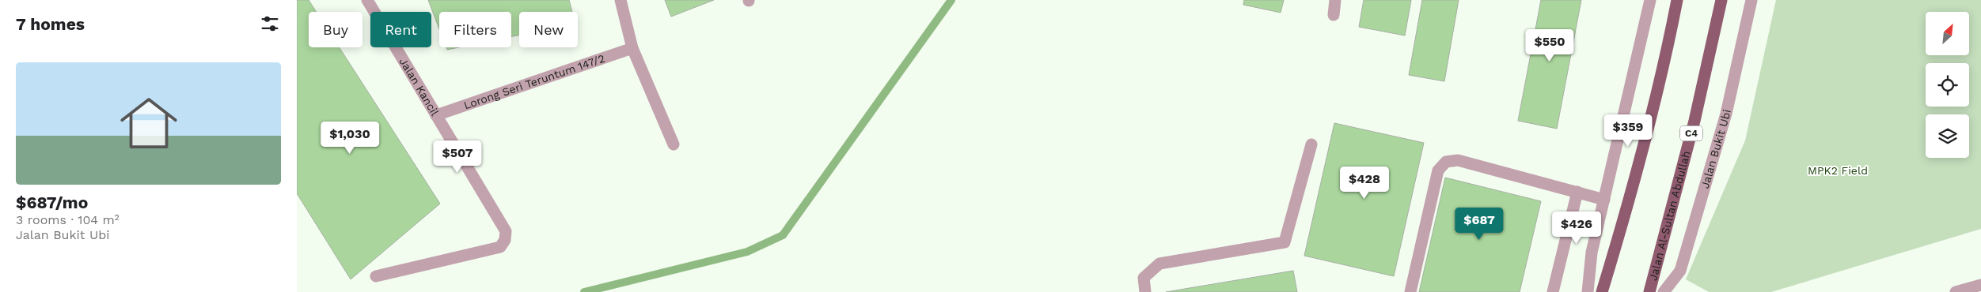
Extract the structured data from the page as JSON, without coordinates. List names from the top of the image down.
{
  "streets": {
    "main road": ["C4", "Jalan Al-Sultan Abdullah"],
    "street": ["Lorong Seri Teruntum 147/2", "Jalan Kancil", "Jalan Bukit Ubi"]
  },
  "crossings": [
    ["Lorong Seri Teruntum 147/2", "Jalan Kancil"]
  ],
  "parks": ["MPK2 Field"],
  "north": "top right",
  "page": {
    "heading": "7 homes",
    "chip": [
      "Buy",
      "Rent",
      "Filters",
      "New"
    ],
    "price": [
      "$550",
      "$359",
      "$1,030",
      "$507",
      "$428",
      "$687",
      "$426"
    ],
    "list": [
      {
        "name": "$687/mo",
        "note": "3 rooms · 104 m² · Jalan Bukit Ubi"
      }
    ]
  }
}
